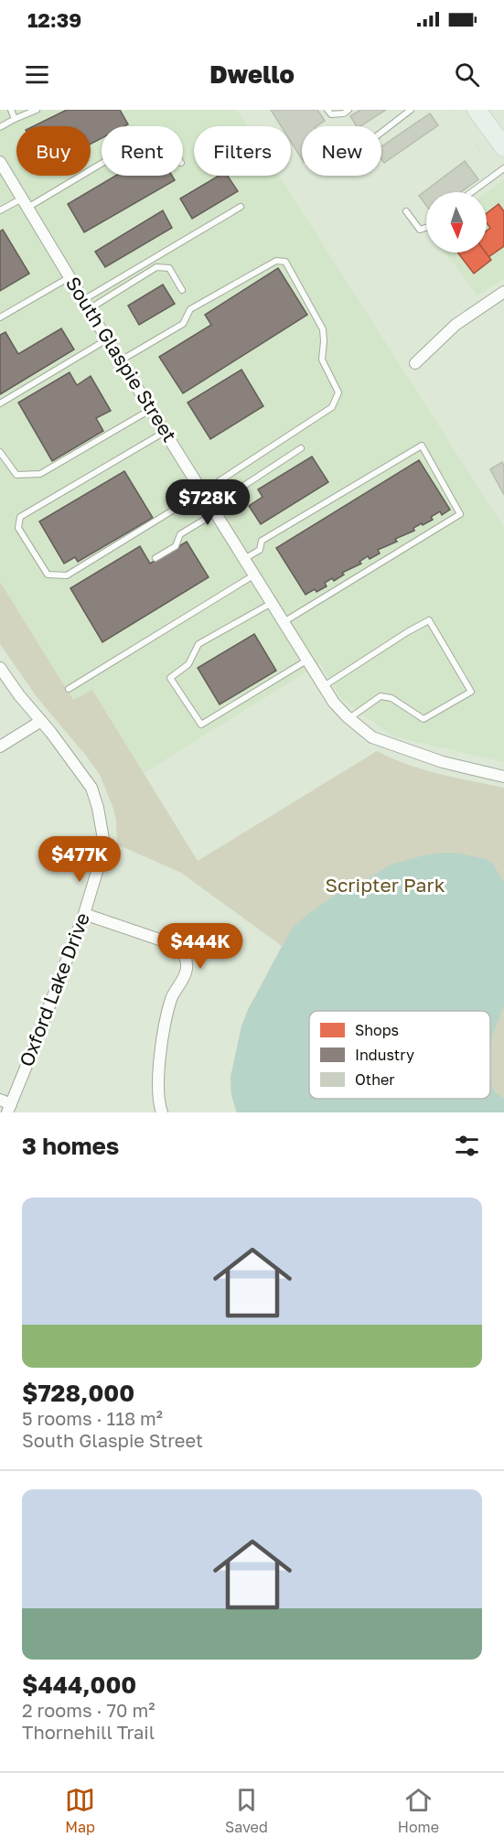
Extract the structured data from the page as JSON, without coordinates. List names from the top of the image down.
{
  "streets": {
    "street": ["South Glaspie Street", "Oxford Lake Drive"]
  },
  "parks": ["Scripter Park"],
  "legend": ["Shops", "Industry", "Other"],
  "north": "bottom",
  "page": {
    "status": "12:39",
    "header": "Dwello",
    "chip": [
      "Buy",
      "Rent",
      "Filters",
      "New"
    ],
    "price": ["$728K", "$477K", "$444K"],
    "heading": "3 homes",
    "list": [
      {
        "name": "$728,000",
        "note": "5 rooms · 118 m² · South Glaspie Street"
      },
      {
        "name": "$444,000",
        "note": "2 rooms · 70 m² · Thornehill Trail"
      }
    ],
    "tabs": ["Map", "Saved", "Home"]
  }
}
